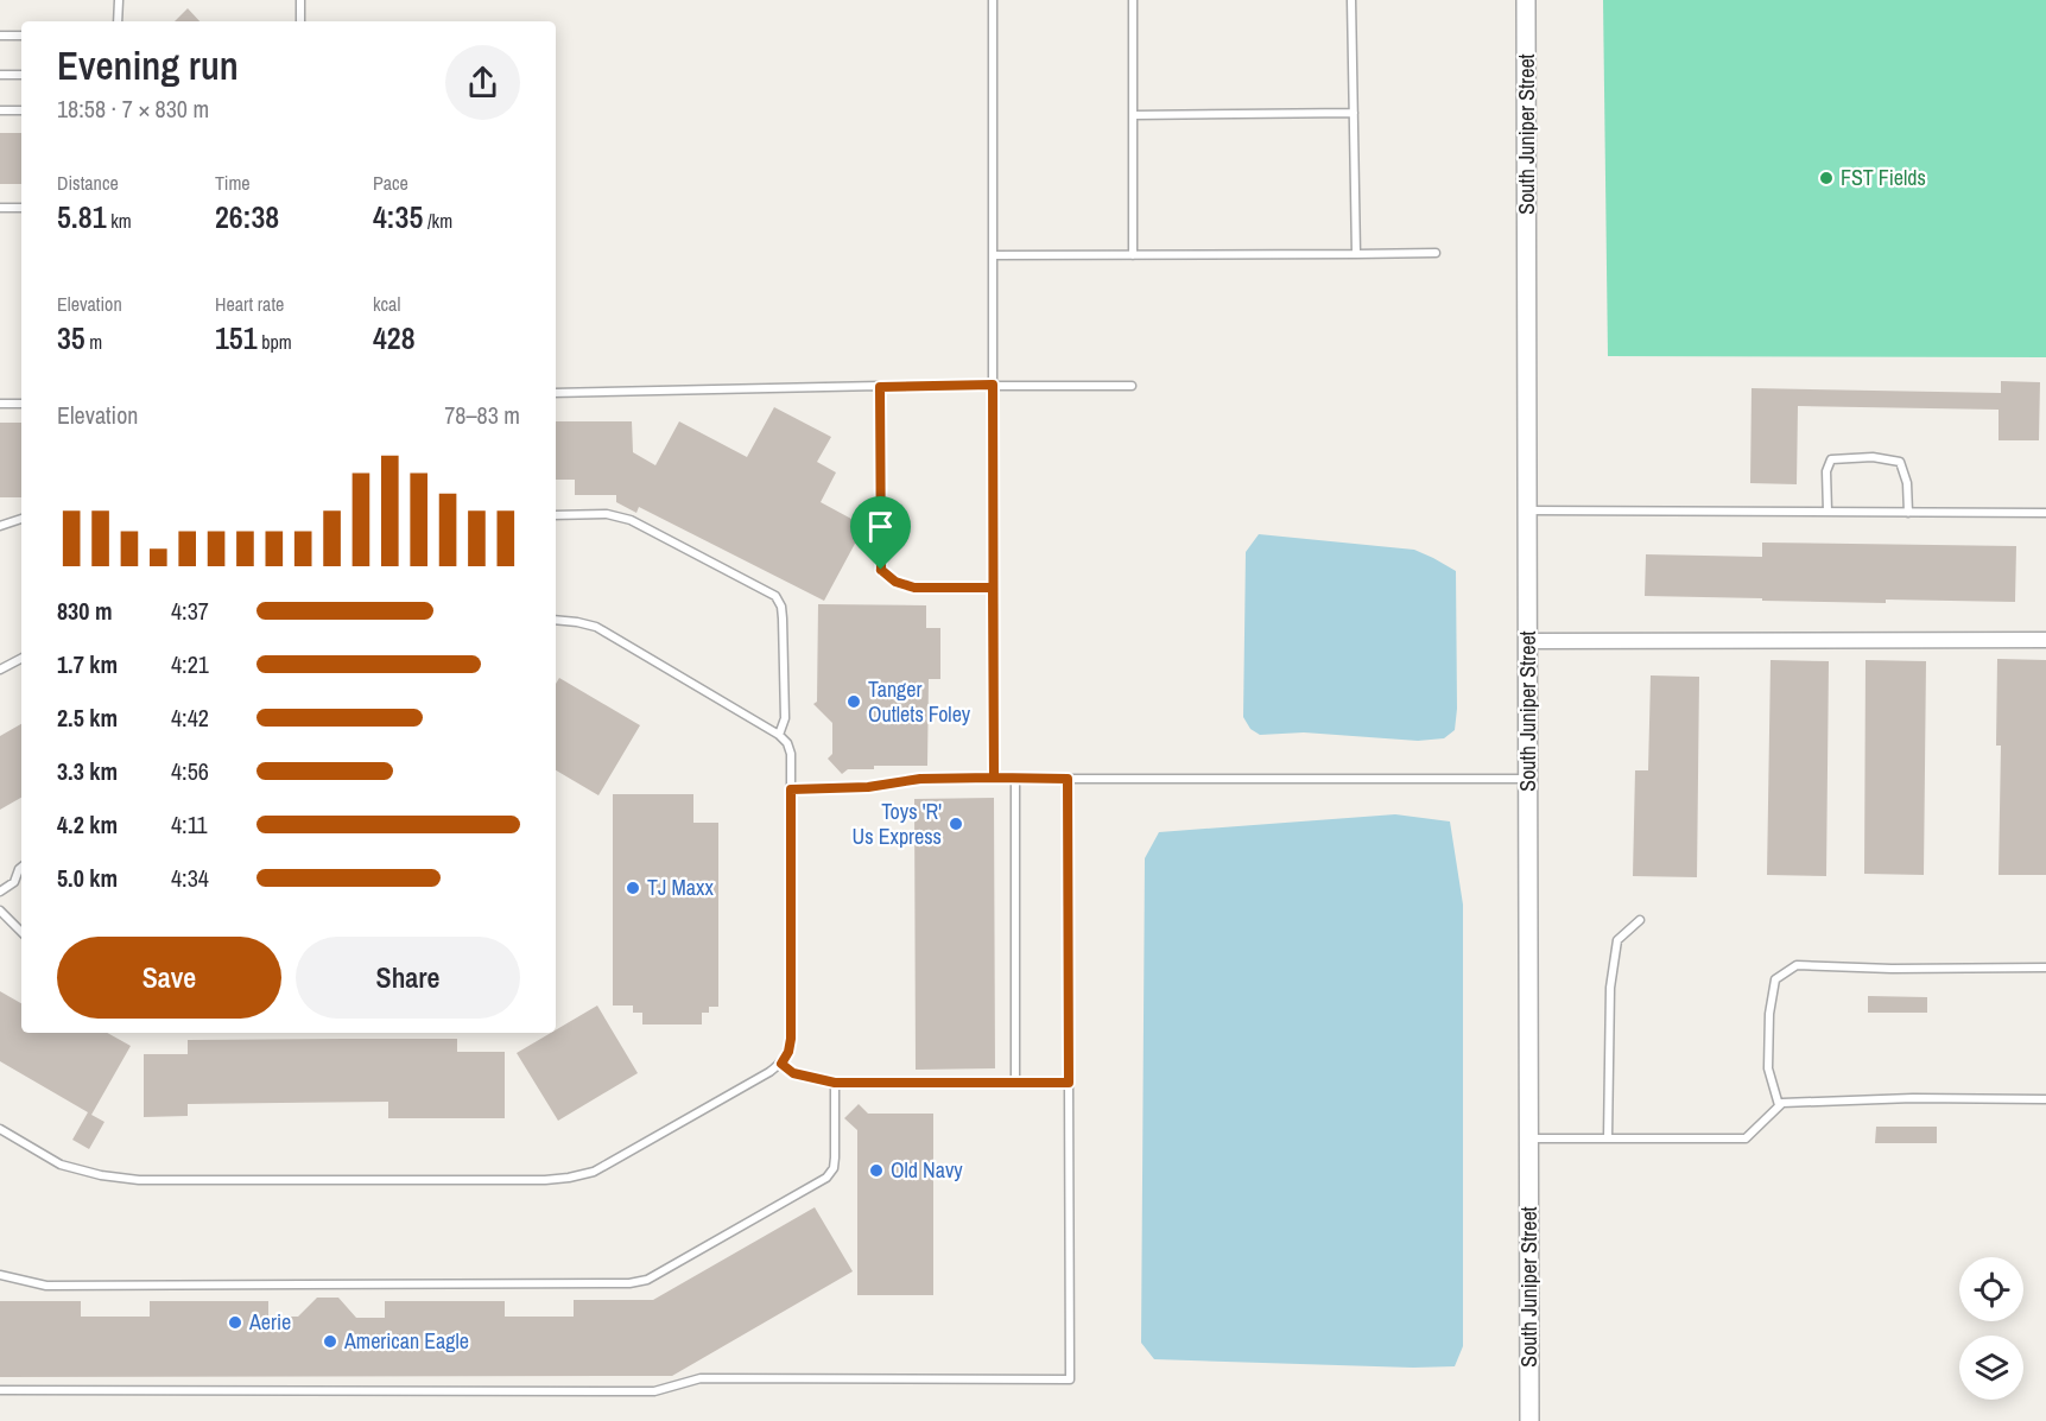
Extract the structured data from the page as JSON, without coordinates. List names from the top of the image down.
{
  "streets": {
    "street": ["South Juniper Street"]
  },
  "places": [
    "FST Fields",
    "Tanger Outlets Foley",
    "Toys 'R' Us Express",
    "TJ Maxx",
    "Old Navy",
    "Aerie",
    "American Eagle"
  ],
  "page": {
    "heading": ["Evening run", "18:58 · 7 × 830 m"],
    "stats": [
      ["Distance", "5.81 km"],
      ["Time", "26:38"],
      ["Pace", "4:35 /km"],
      ["Elevation", "35 m"],
      ["Heart rate", "151 bpm"],
      ["kcal", "428"]
    ],
    "chart": ["Elevation", "78–83 m"],
    "list": [
      {
        "name": "830 m",
        "note": "4:37"
      },
      {
        "name": "1.7 km",
        "note": "4:21"
      },
      {
        "name": "2.5 km",
        "note": "4:42"
      },
      {
        "name": "3.3 km",
        "note": "4:56"
      },
      {
        "name": "4.2 km",
        "note": "4:11"
      },
      {
        "name": "5.0 km",
        "note": "4:34"
      }
    ],
    "buttons": ["Save", "Share"]
  }
}
